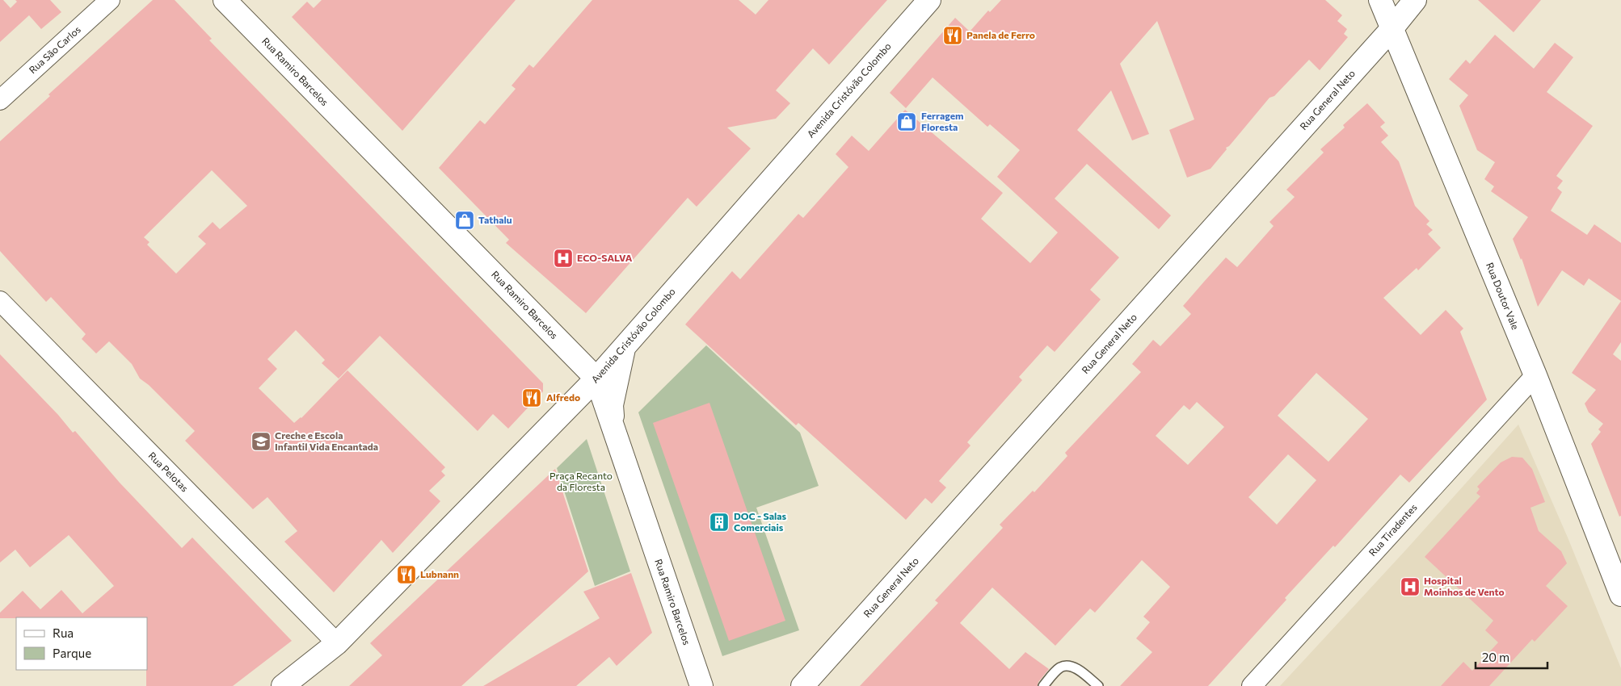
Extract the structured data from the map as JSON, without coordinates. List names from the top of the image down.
{
  "streets": {
    "street": [
      "Rua São Carlos",
      "Rua Ramiro Barcelos",
      "Avenida Cristóvão Colombo",
      "Rua General Neto",
      "Rua Doutor Vale",
      "Rua Pelotas",
      "Rua Tiradentes"
    ]
  },
  "crossings": [
    ["Rua Ramiro Barcelos", "Avenida Cristóvão Colombo"],
    ["Avenida Cristóvão Colombo", "Rua Pelotas"],
    ["Rua General Neto", "Rua Doutor Vale"],
    ["Rua Doutor Vale", "Rua Tiradentes"]
  ],
  "parks": ["Praça Recanto da Floresta"],
  "places": {
    "restaurant": ["Panela de Ferro", "Alfredo", "Lubnann"],
    "shop": ["Ferragem Floresta", "Tathalu"],
    "hospital": ["ECO-SALVA", "Hospital Moinhos de Vento"],
    "school or university": ["Creche e Escola Infantil Vida Encantada"],
    "building": ["DOC - Salas Comerciais"]
  },
  "legend": ["Rua", "Parque"],
  "scale_bar": "20 m"
}
